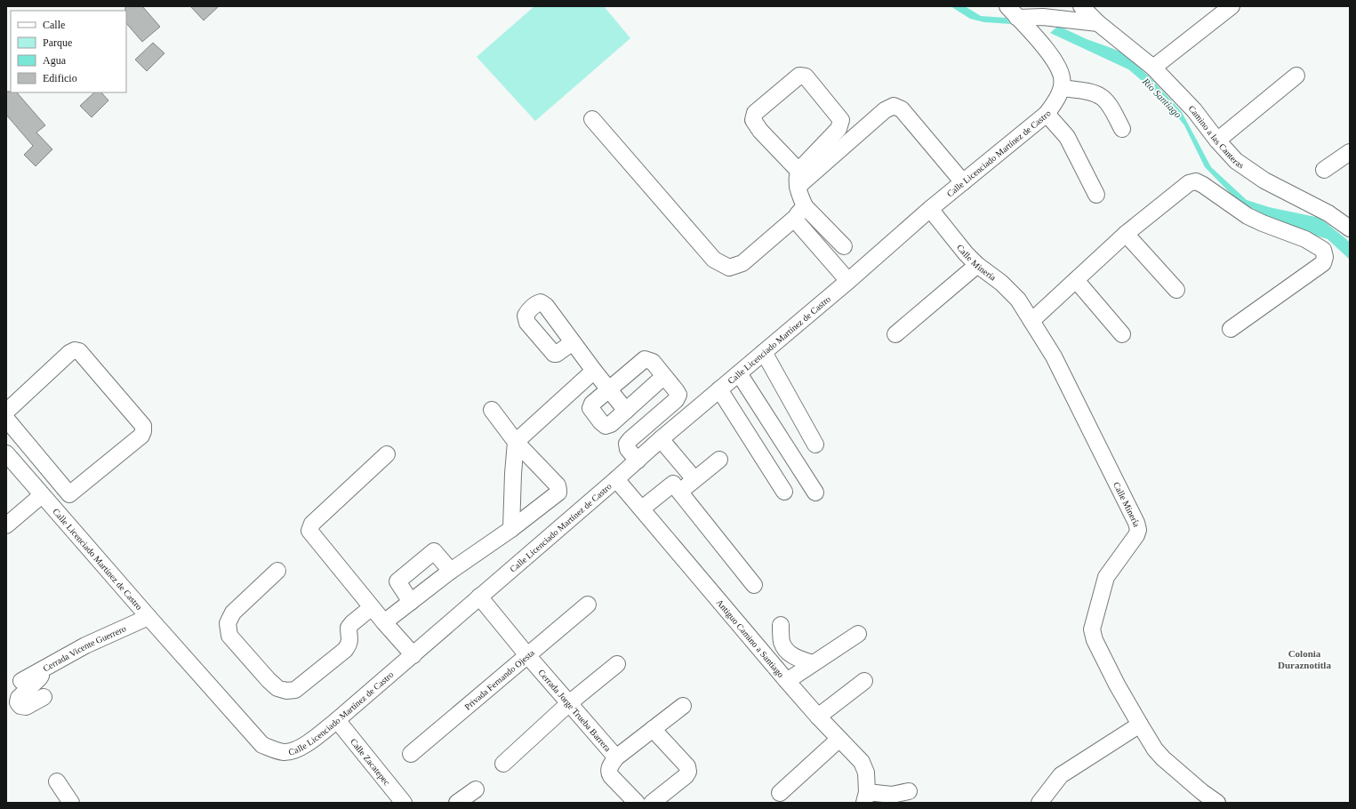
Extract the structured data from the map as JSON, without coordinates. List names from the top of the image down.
{
  "streets": {
    "street": [
      "Camino a las Canteras",
      "Calle Licenciado Martínez de Castro",
      "Calle Minería",
      "Antiguo Camino a Santiago",
      "Cerrada Vicente Guerrero",
      "Privada Fernando Ojesta",
      "Cerrada Jorge Trueba Barrera",
      "Calle Zacatepec"
    ]
  },
  "crossings": [
    ["Calle Licenciado Martínez de Castro", "Calle Minería"],
    ["Calle Licenciado Martínez de Castro", "Antiguo Camino a Santiago"],
    ["Calle Licenciado Martínez de Castro", "Cerrada Vicente Guerrero"],
    ["Calle Licenciado Martínez de Castro", "Cerrada Jorge Trueba Barrera"],
    ["Calle Licenciado Martínez de Castro", "Calle Zacatepec"],
    ["Privada Fernando Ojesta", "Cerrada Jorge Trueba Barrera"]
  ],
  "districts": ["Colonia Duraznotitla"],
  "water": ["Río Santiago"],
  "legend": [
    "Calle",
    "Parque",
    "Agua",
    "Edificio"
  ]
}
